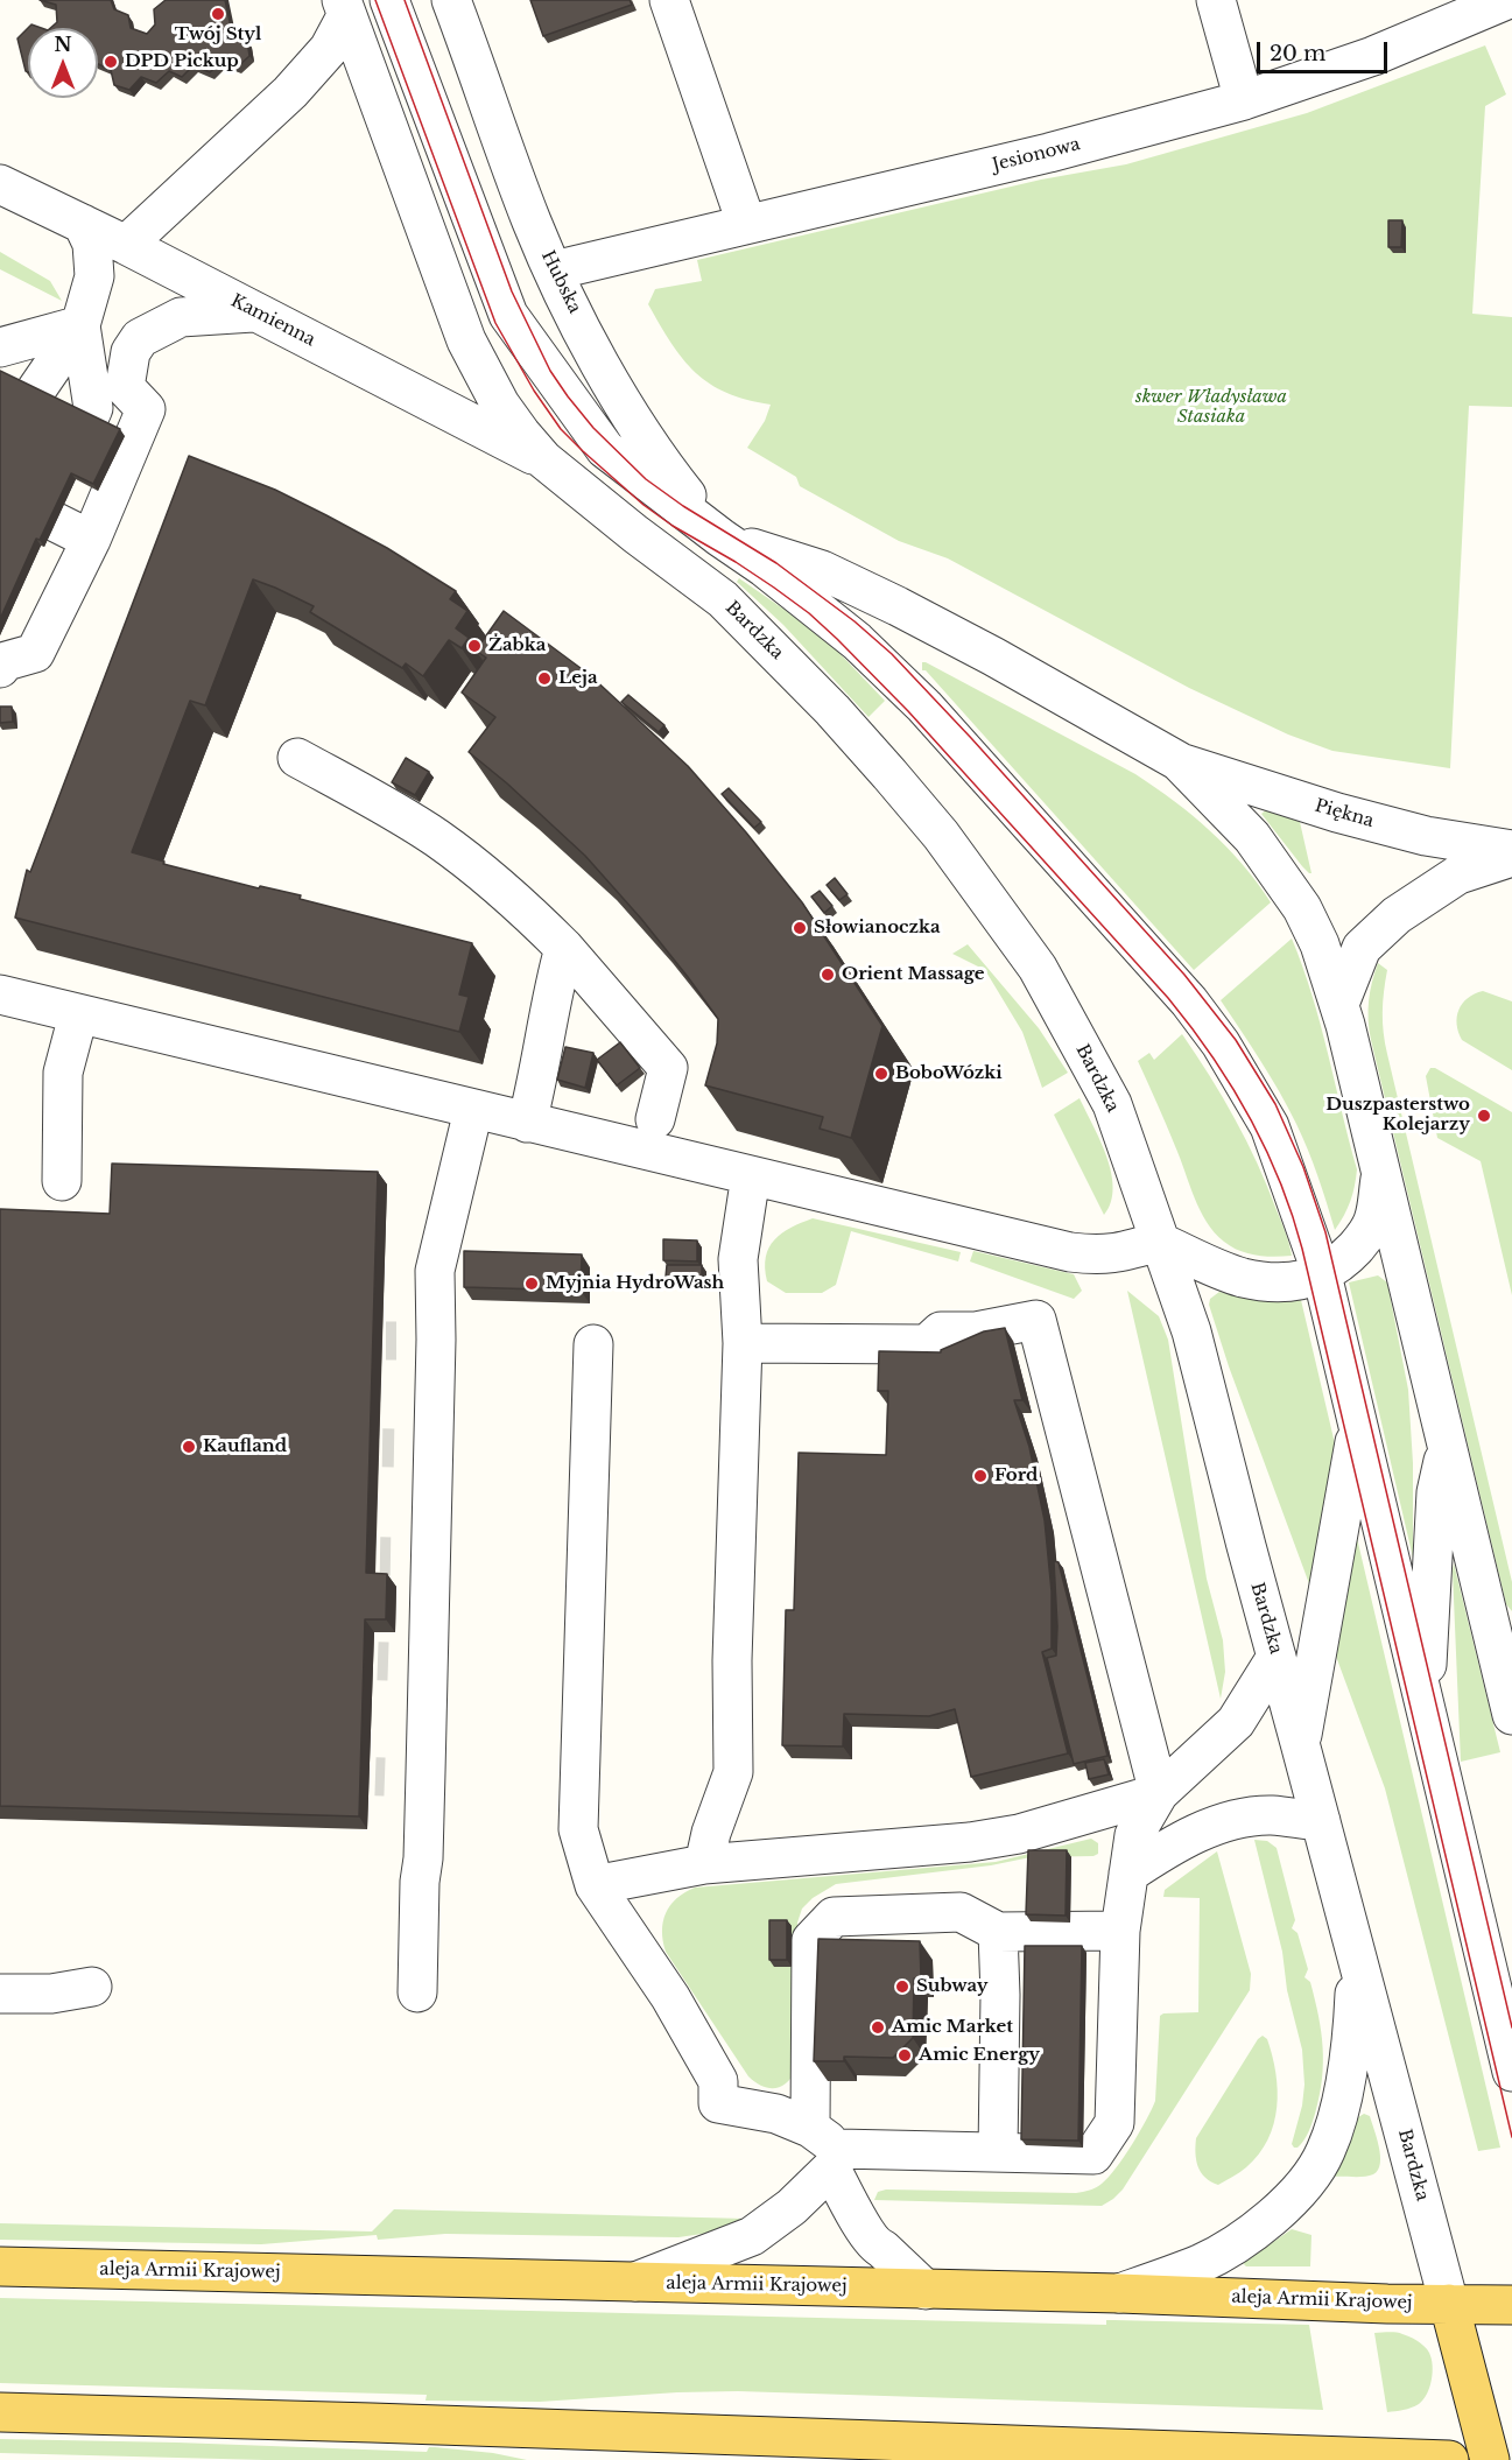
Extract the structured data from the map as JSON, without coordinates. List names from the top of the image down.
{
  "streets": {
    "main road": ["Bardzka", "aleja Armii Krajowej"],
    "street": [
      "Jesionowa",
      "Hubska",
      "Kamienna",
      "Piękna"
    ]
  },
  "crossings": [
    ["Jesionowa", "Hubska"],
    ["Kamienna", "Bardzka"],
    ["Bardzka", "aleja Armii Krajowej"]
  ],
  "parks": ["skwer Władysława Stasiaka"],
  "places": [
    "Twój Styl",
    "DPD Pickup",
    "Żabka",
    "Leja",
    "Słowianoczka",
    "Orient Massage",
    "BoboWózki",
    "Duszpasterstwo Kolejarzy",
    "Myjnia HydroWash",
    "Kaufland",
    "Ford",
    "Subway",
    "Amic Market",
    "Amic Energy"
  ],
  "scale_bar": "20 m",
  "north": "top"
}
